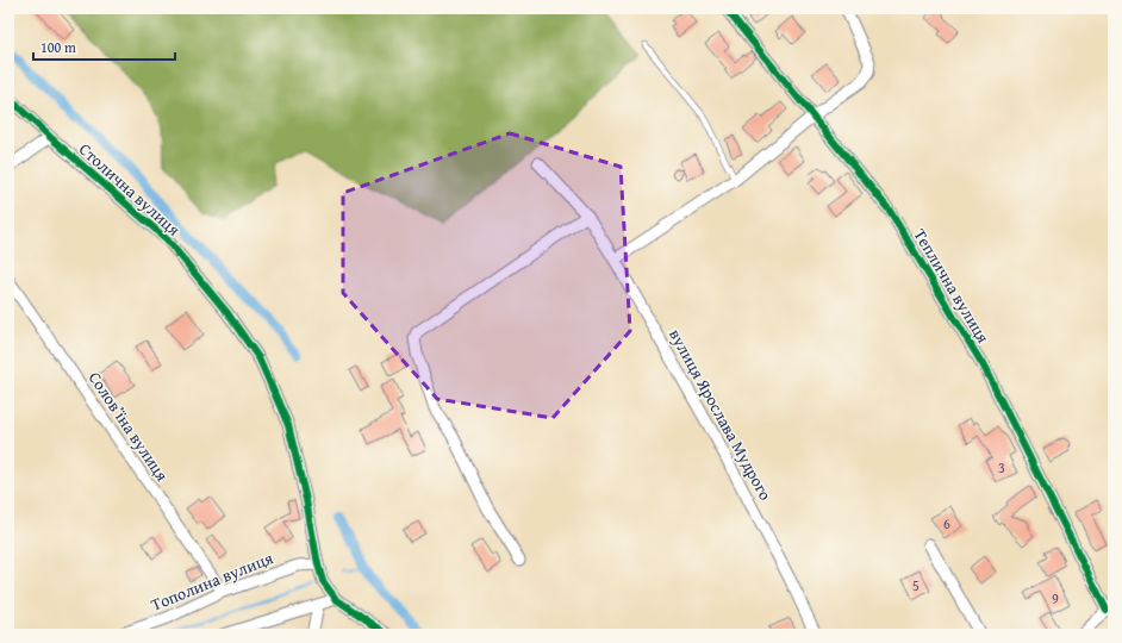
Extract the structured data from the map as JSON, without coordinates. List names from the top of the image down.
{
  "streets": {
    "street": [
      "Столична вулиця",
      "Теплична вулиця",
      "вулиця Ярослава Мудрого",
      "Соловʼїна вулиця",
      "Тополина вулиця"
    ]
  },
  "crossings": [
    ["Столична вулиця", "Тополина вулиця"],
    ["Соловʼїна вулиця", "Тополина вулиця"]
  ],
  "house_numbers": [
    "3",
    "6",
    "5",
    "9"
  ],
  "scale_bar": "100 m"
}
